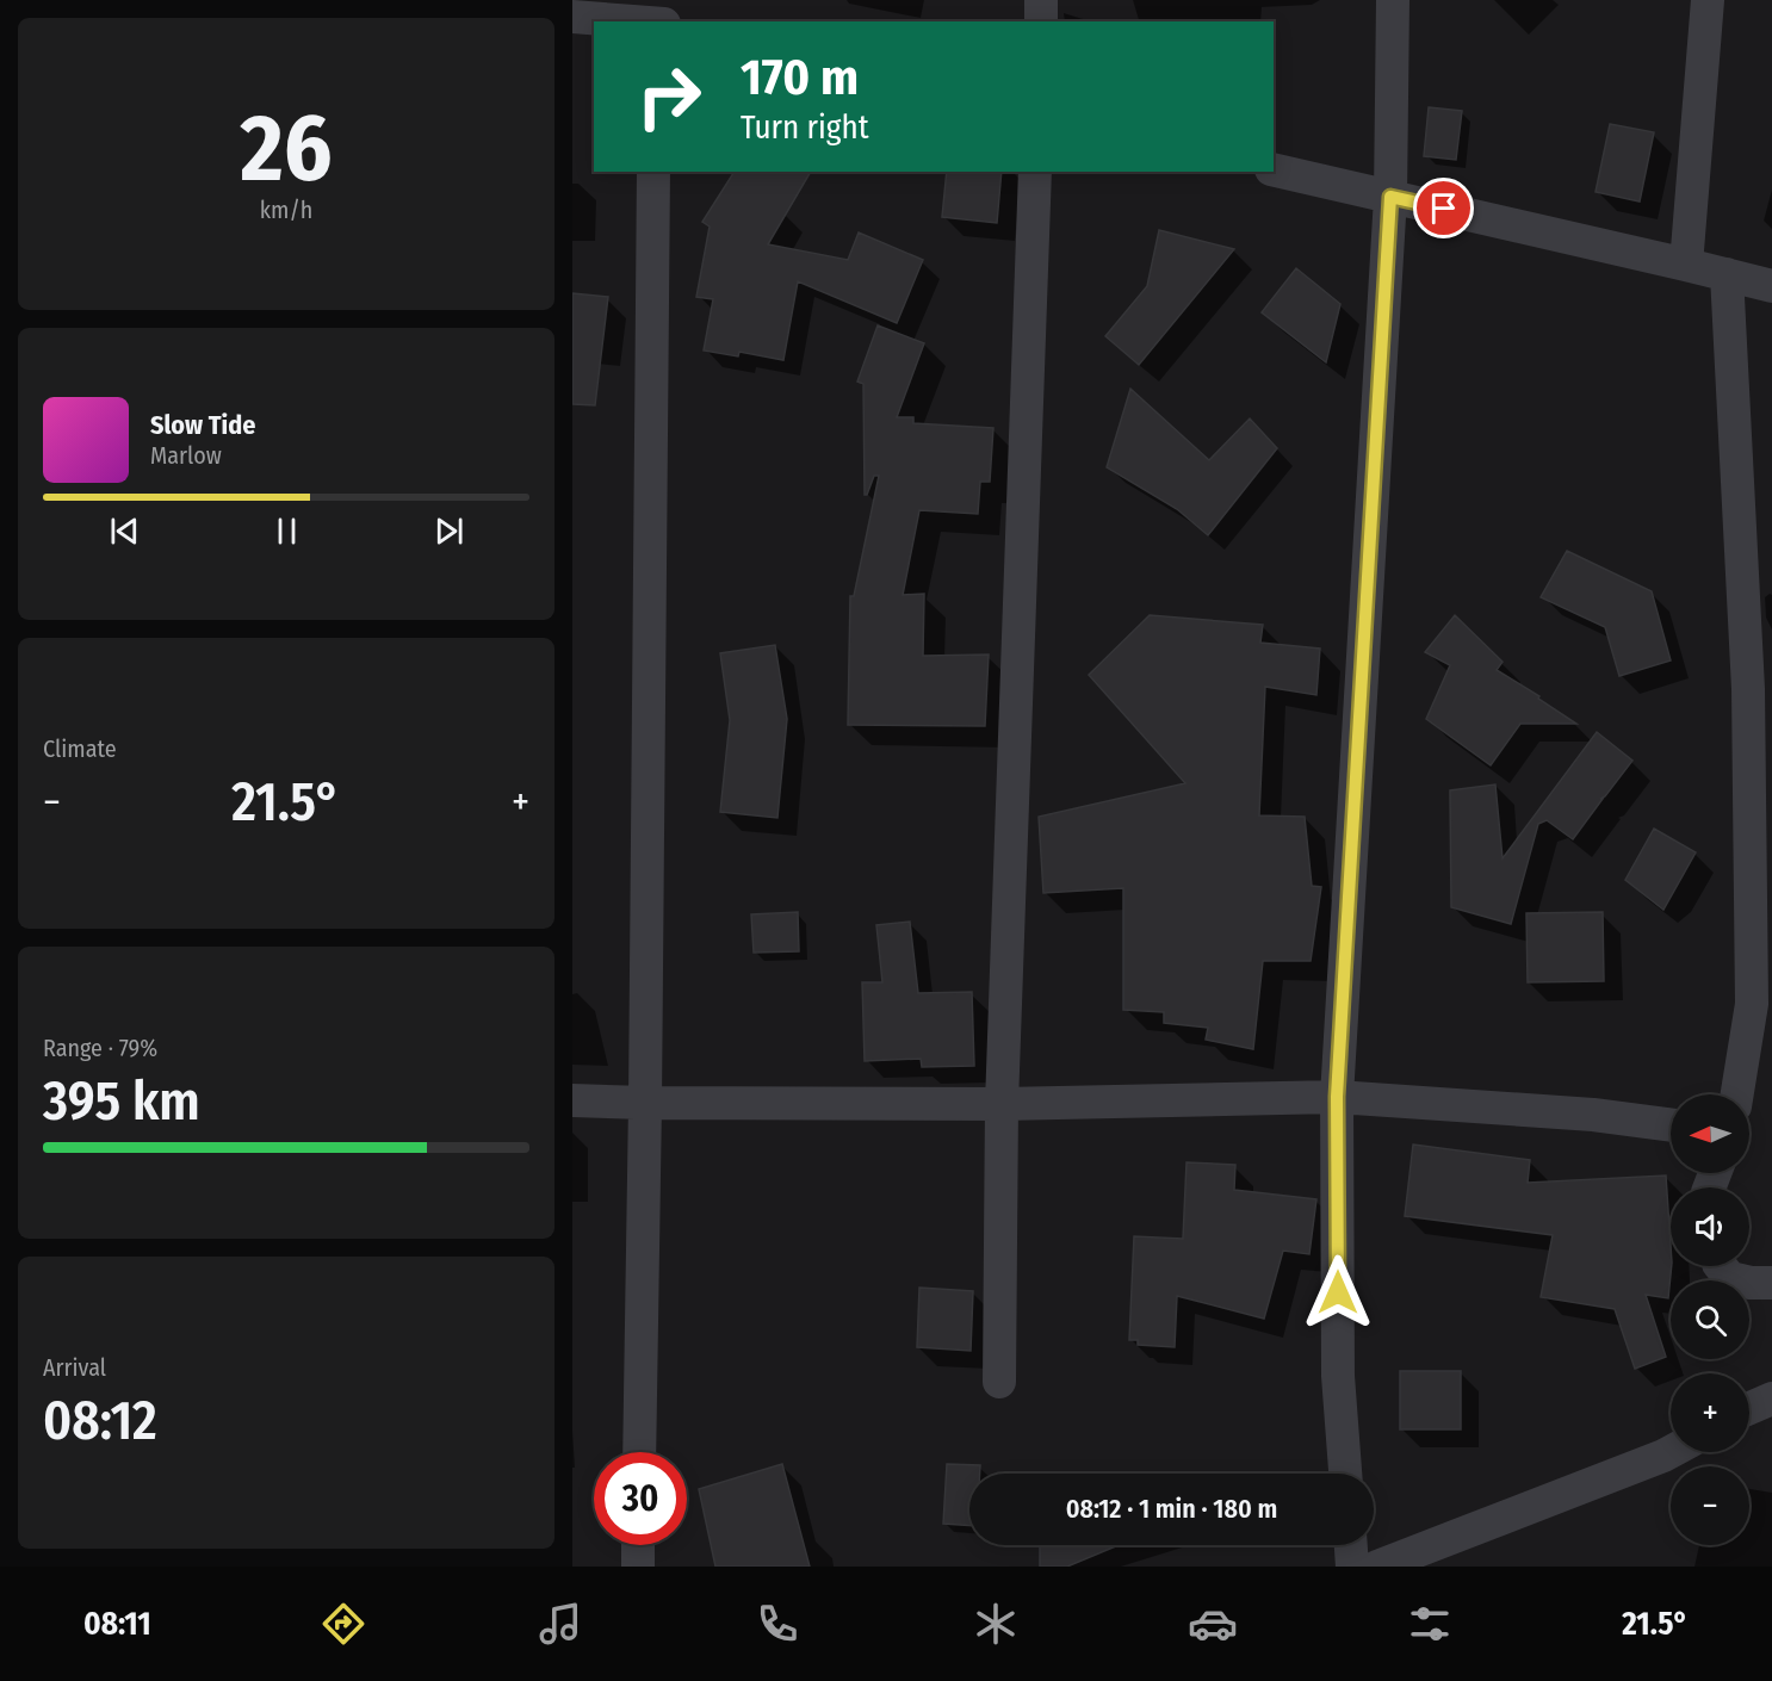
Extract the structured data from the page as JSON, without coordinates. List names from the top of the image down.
{
  "north": "left",
  "page": {
    "tile": [
      ["26", "km/h"],
      "Climate",
      ["Range · 79%", "395 km"],
      ["Arrival", "08:12"]
    ],
    "turn": ["170 m", "Turn right"],
    "song": ["Slow Tide", "Marlow"],
    "heat": ["−", "21.5°", "+"],
    "map_buttons": ["+", "−"],
    "limit": "30",
    "trip": "08:12 · 1 min · 180 m",
    "tabs": ["08:11", "21.5°"]
  }
}
